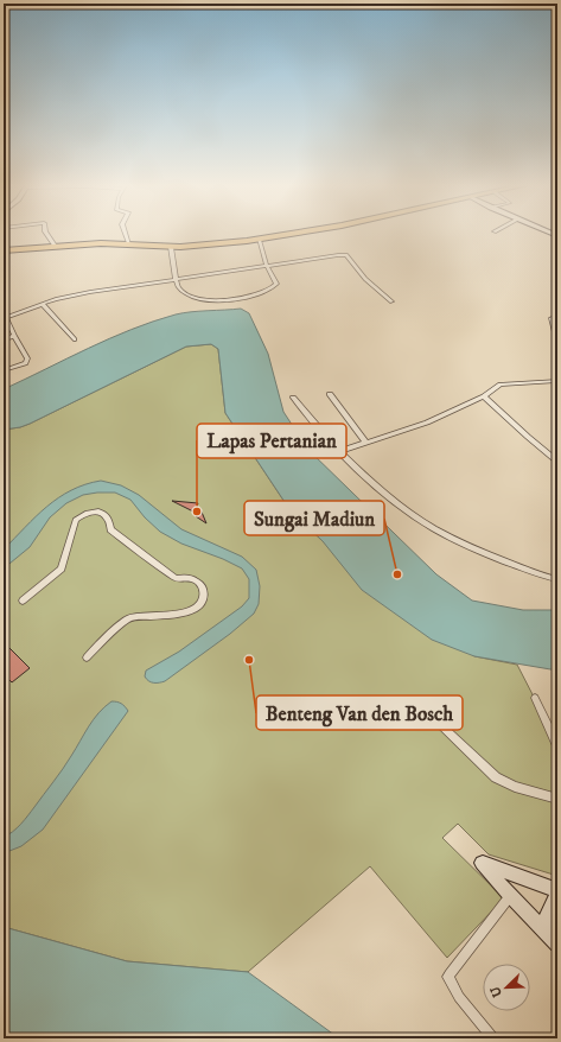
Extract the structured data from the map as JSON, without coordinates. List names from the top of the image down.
{
  "places": ["Lapas Pertanian", "Sungai Madiun", "Benteng Van den Bosch"],
  "north": "bottom left"
}
